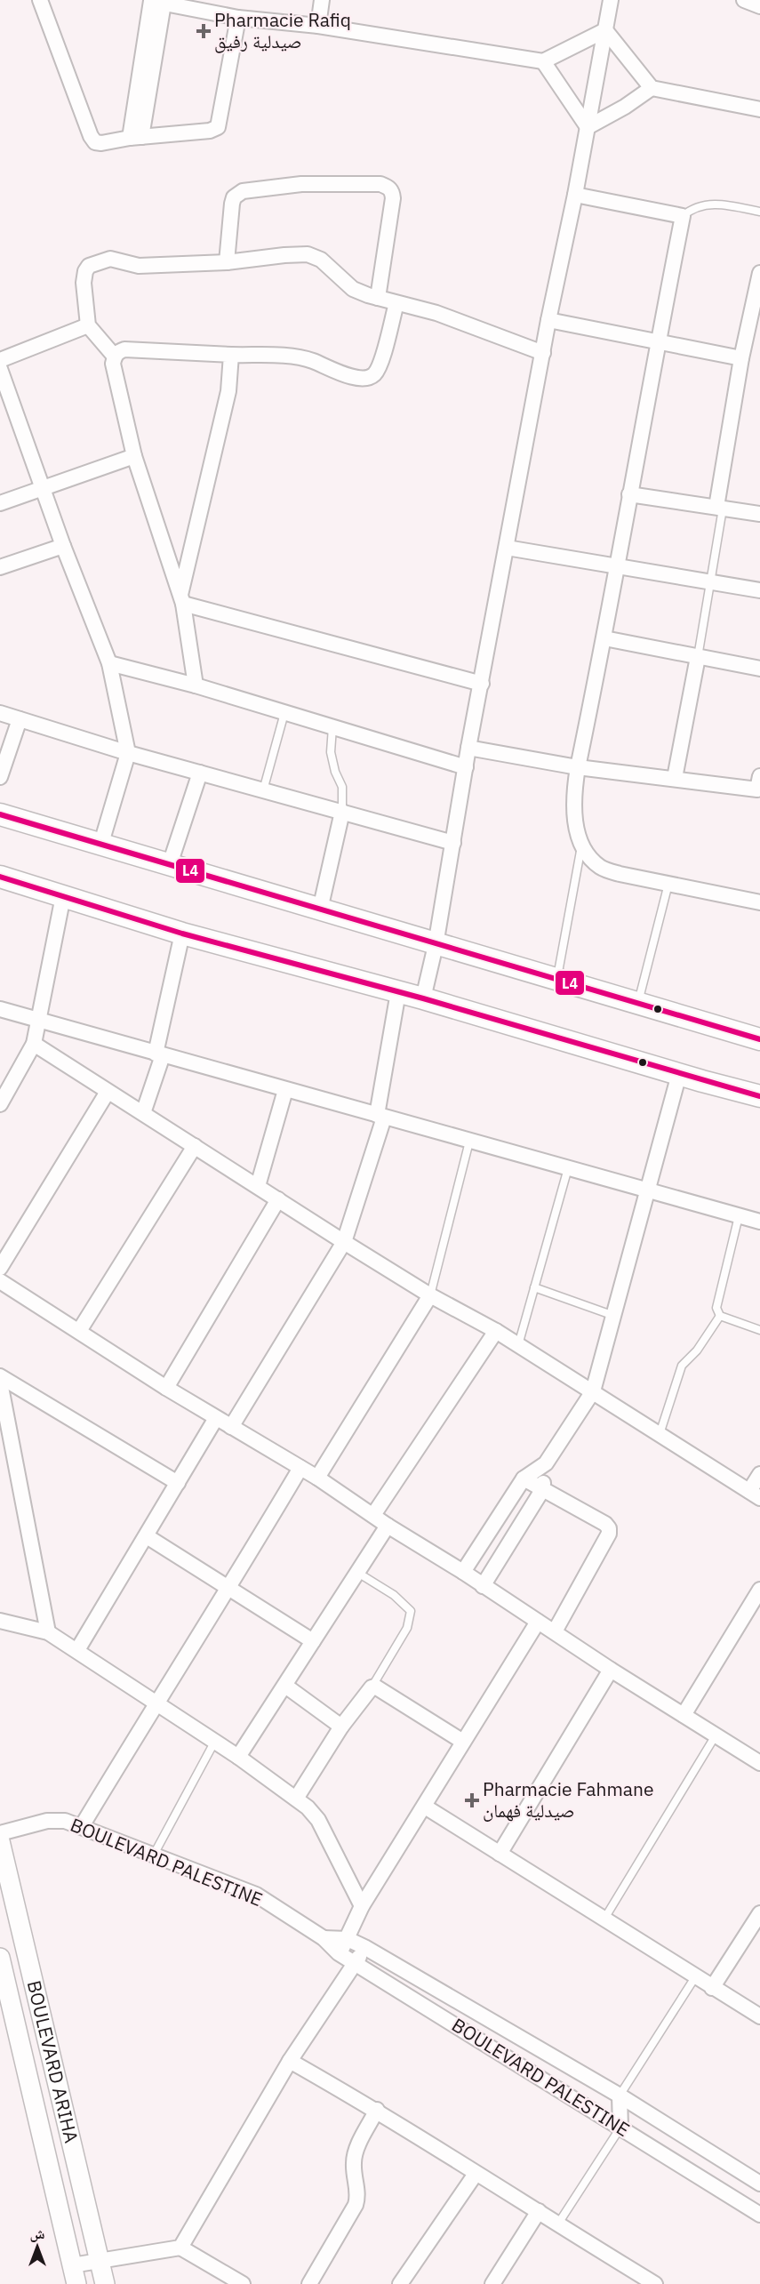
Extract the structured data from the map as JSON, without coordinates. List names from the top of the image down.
{
  "streets": {
    "street": ["BOULEVARD PALESTINE", "BOULEVARD ARIHA"]
  },
  "places": {
    "health": ["Pharmacie Rafiq صيدلية رفيق", "Pharmacie Fahmane صيدلية فهمان"]
  },
  "lines": ["transit line L4"],
  "north": "top"
}
